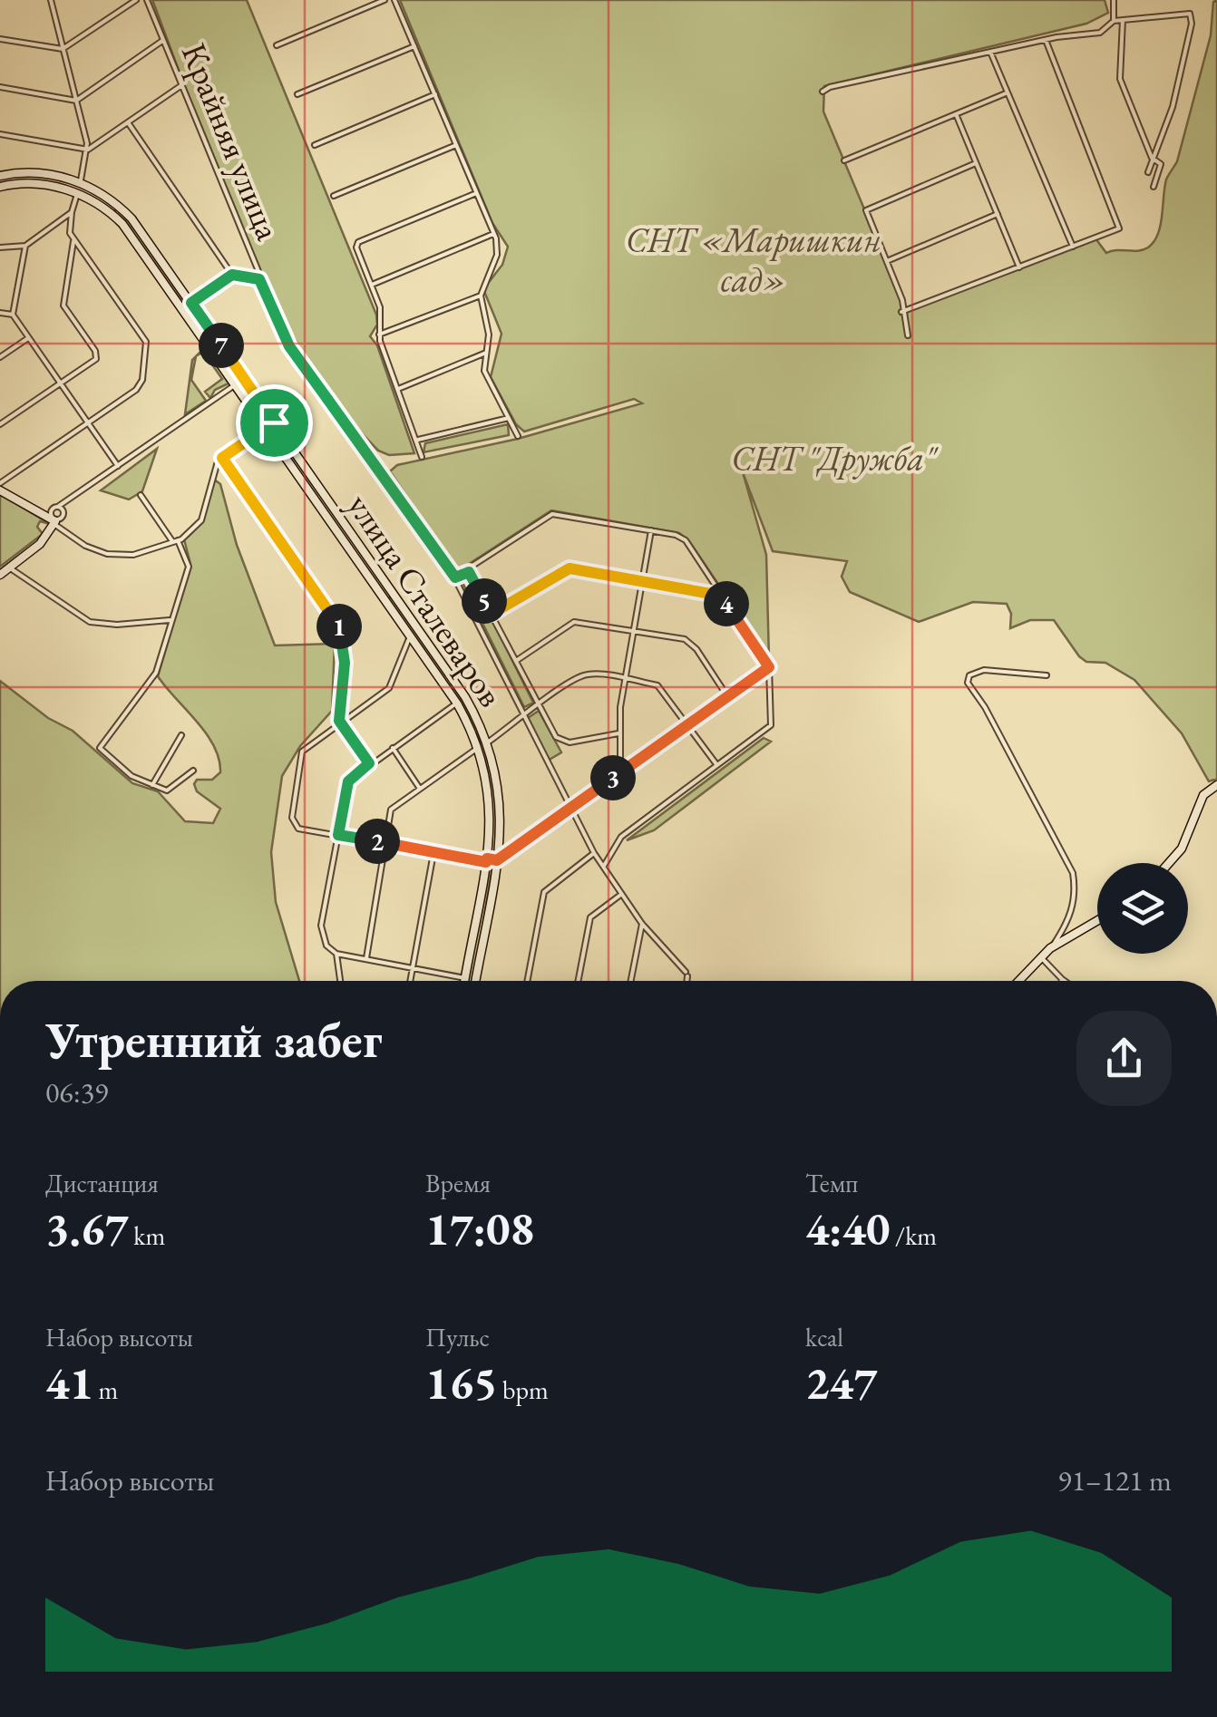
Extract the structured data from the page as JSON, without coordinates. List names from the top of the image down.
{
  "streets": {
    "main road": ["улица Сталеваров"],
    "street": ["Крайняя улица"]
  },
  "parks": ["СНТ «Маришкин сад»", "СНТ \"Дружба\""],
  "page": {
    "pins": [
      "7",
      "5",
      "4",
      "1",
      "3",
      "2"
    ],
    "heading": ["Утренний забег", "06:39"],
    "stats": [
      ["Дистанция", "3.67 km"],
      ["Время", "17:08"],
      ["Темп", "4:40 /km"],
      ["Набор высоты", "41 m"],
      ["Пульс", "165 bpm"],
      ["kcal", "247"]
    ],
    "chart": ["Набор высоты", "91–121 m"]
  }
}
